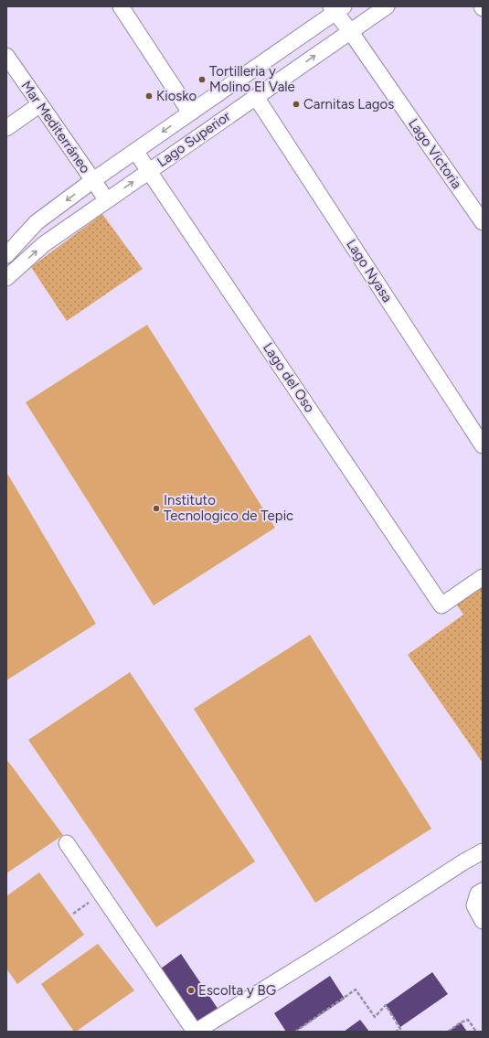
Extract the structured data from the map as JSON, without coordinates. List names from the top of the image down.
{
  "streets": {
    "street": [
      "Mar Mediterráneo",
      "Lago Superior",
      "Lago Victoria",
      "Lago Nyasa",
      "Lago del Oso"
    ]
  },
  "crossings": [
    ["Mar Mediterráneo", "Lago Superior"],
    ["Lago Superior", "Lago Victoria"],
    ["Lago Superior", "Lago Nyasa"],
    ["Lago Superior", "Lago del Oso"]
  ],
  "places": [
    "Tortilleria y Molino El Vale",
    "Kiosko",
    "Carnitas Lagos",
    "Instituto Tecnologico de Tepic",
    "Escolta y BG"
  ]
}
